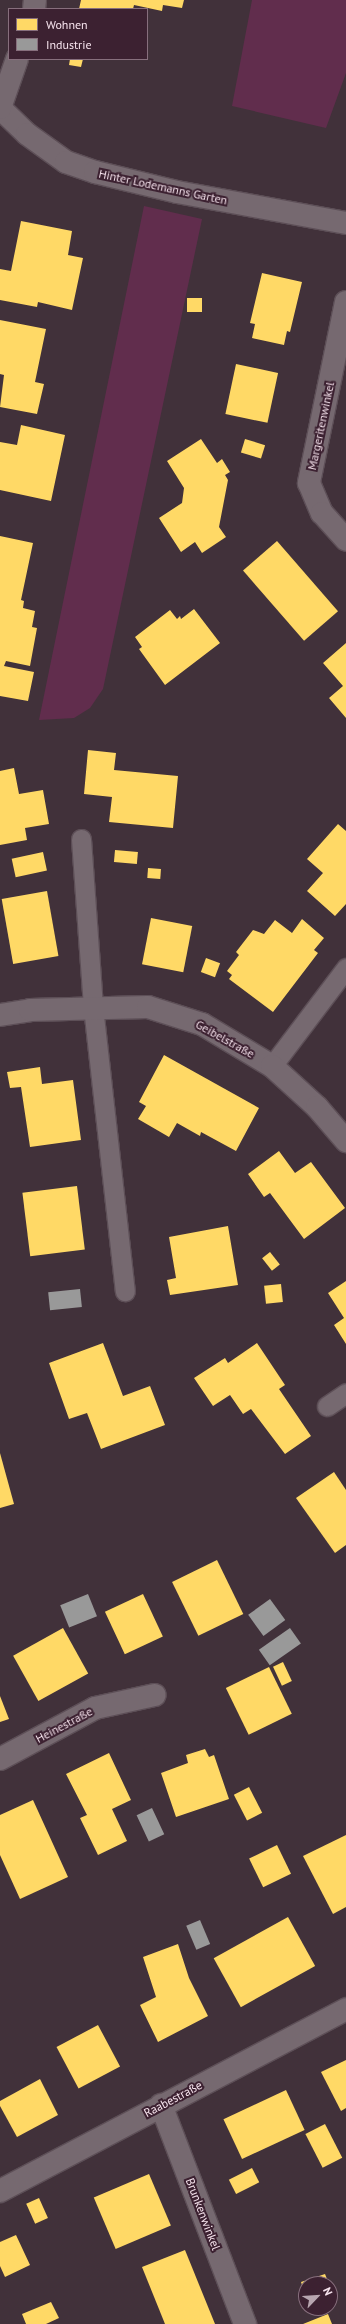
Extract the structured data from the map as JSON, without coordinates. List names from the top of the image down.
{
  "streets": {
    "street": [
      "Hinter Lodemanns Garten",
      "Margeritenwinkel",
      "Geibelstraße",
      "Heinestraße",
      "Raabestraße",
      "Brunkenwinkel"
    ]
  },
  "crossings": [
    ["Raabestraße", "Brunkenwinkel"]
  ],
  "legend": ["Wohnen", "Industrie"],
  "north": "top right"
}
